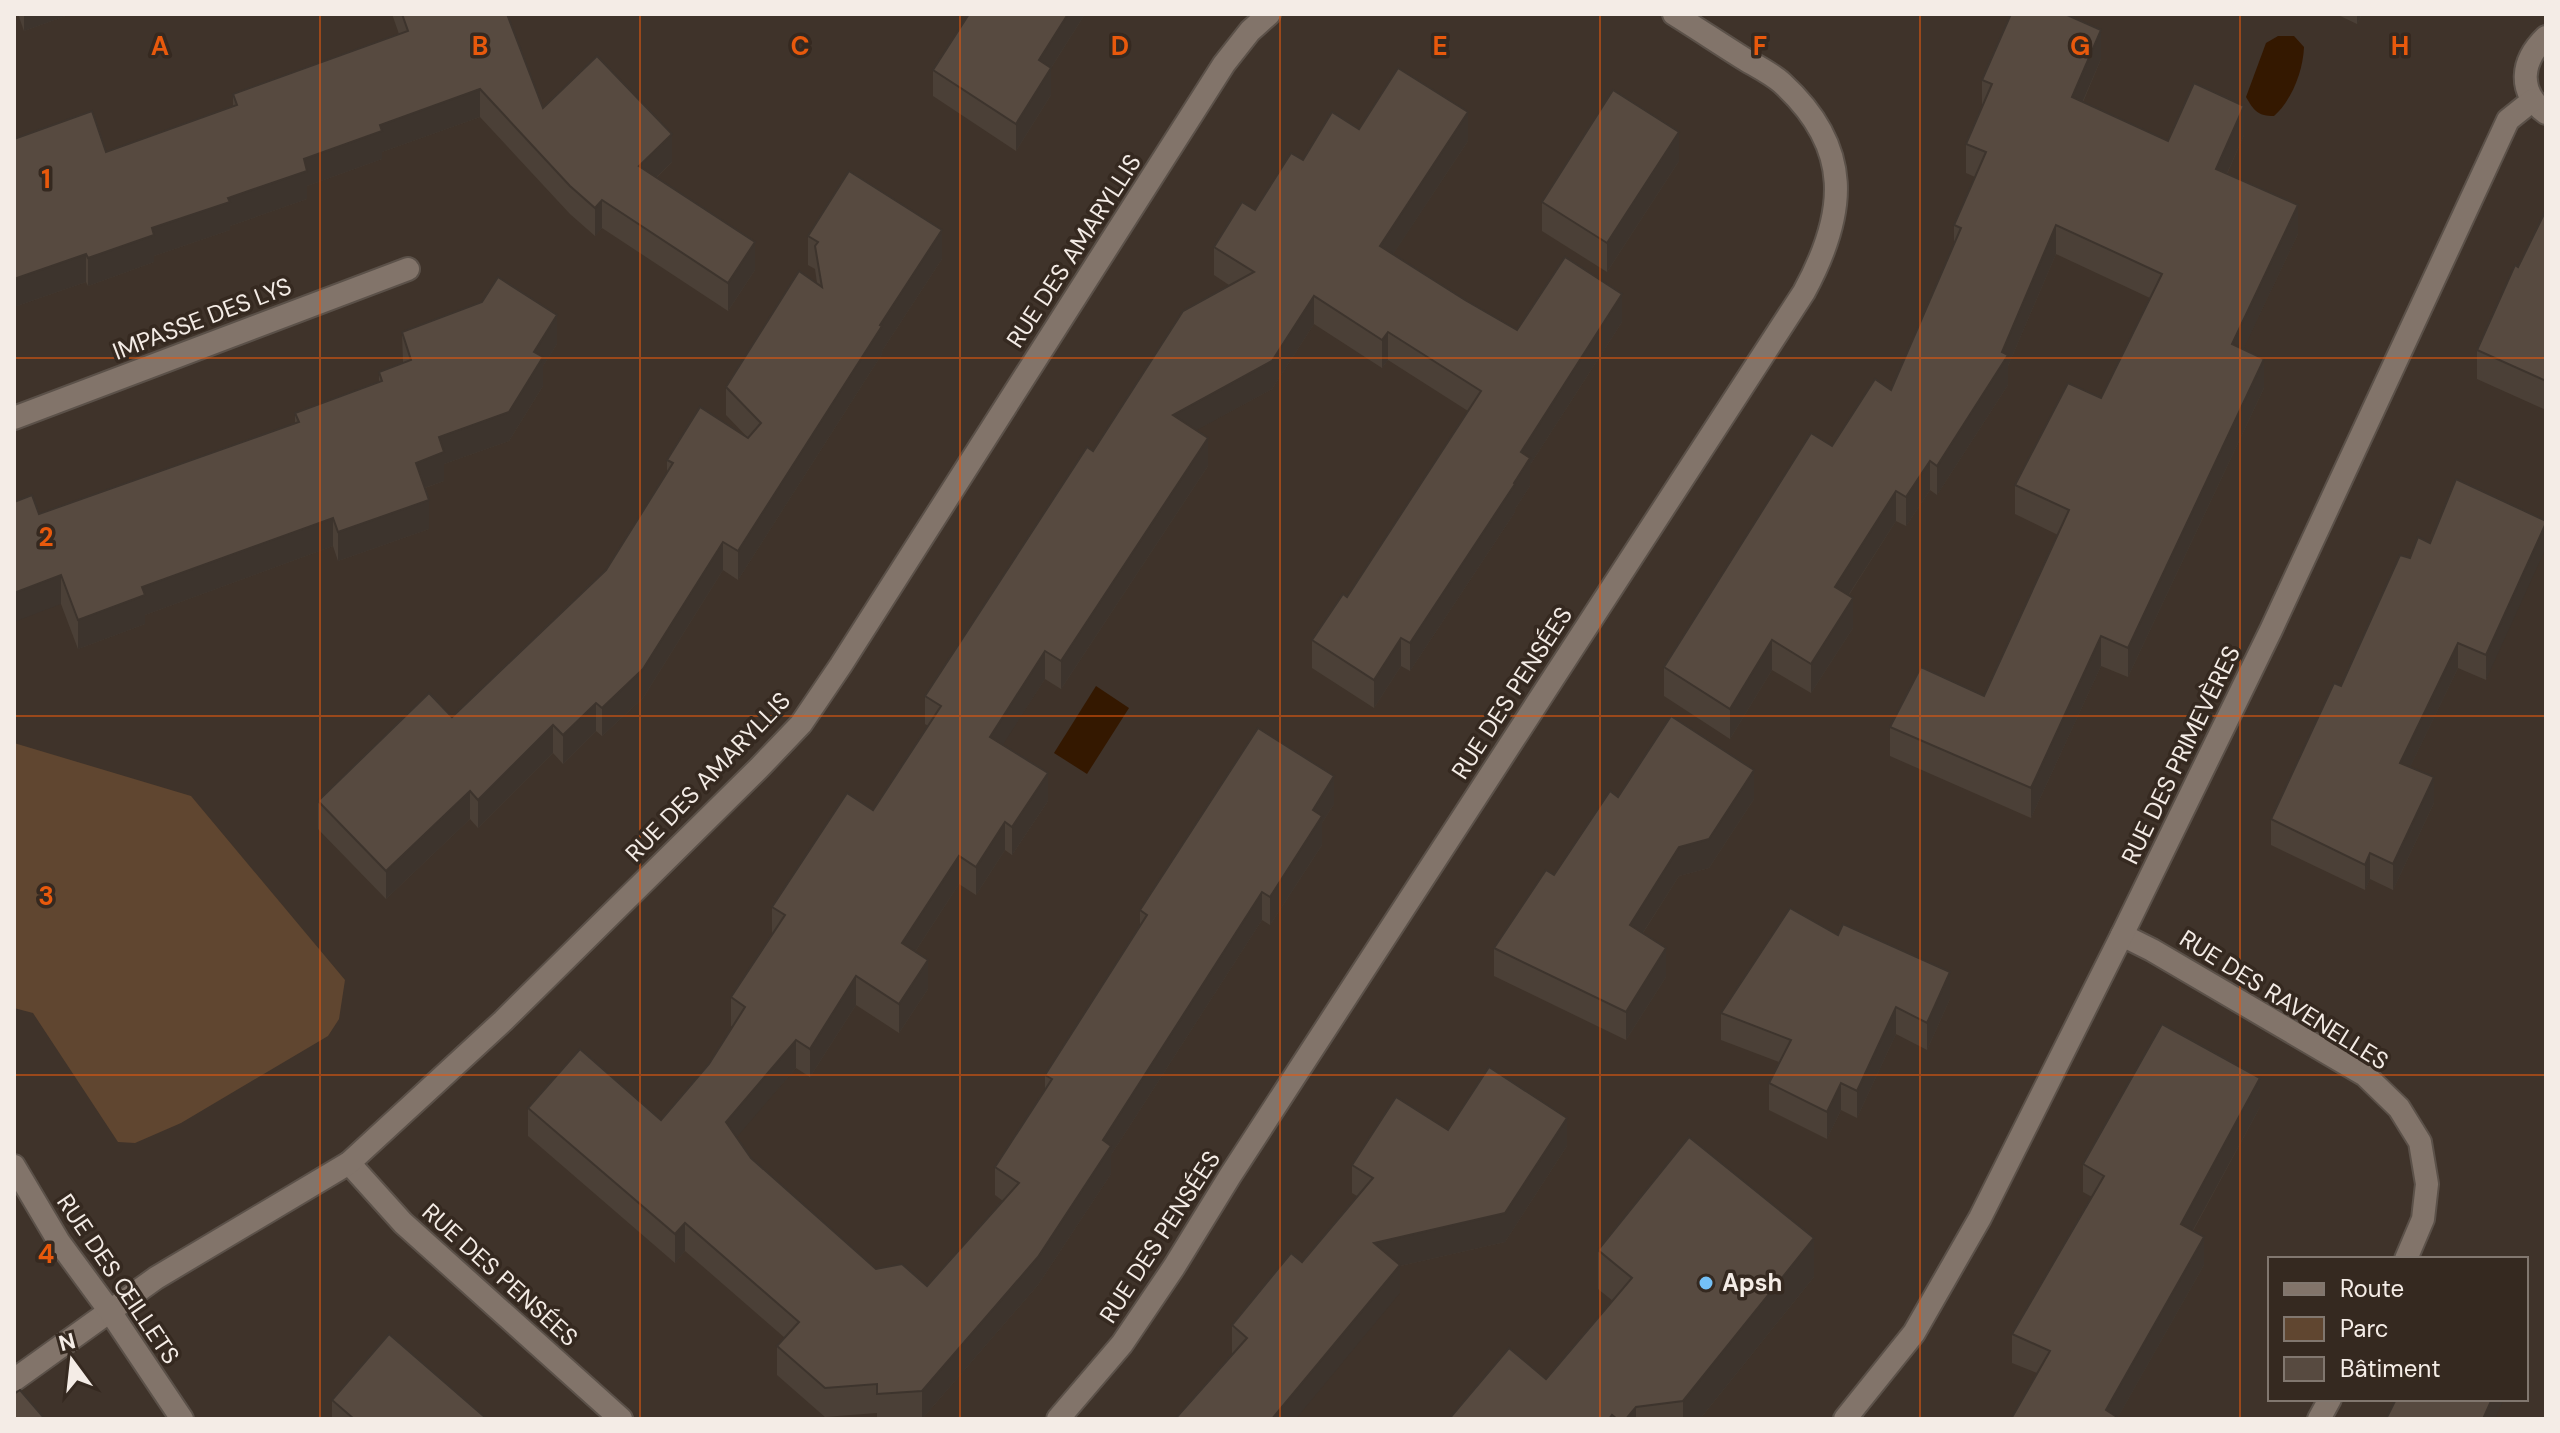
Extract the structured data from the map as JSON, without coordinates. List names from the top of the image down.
{
  "streets": {
    "street": [
      "RUE DES AMARYLLIS",
      "IMPASSE DES LYS",
      "RUE DES PENSÉES",
      "RUE DES PRIMEVÈRES",
      "RUE DES RAVENELLES",
      "RUE DES ŒILLETS"
    ]
  },
  "crossings": [
    ["RUE DES AMARYLLIS", "RUE DES PENSÉES"],
    ["RUE DES AMARYLLIS", "RUE DES ŒILLETS"],
    ["RUE DES PRIMEVÈRES", "RUE DES RAVENELLES"]
  ],
  "places": ["Apsh"],
  "legend": ["Route", "Parc", "Bâtiment"],
  "north": "top",
  "grid": {
    "columns": [
      "A",
      "B",
      "C",
      "D",
      "E",
      "F",
      "G",
      "H"
    ],
    "rows": [
      "1",
      "2",
      "3",
      "4"
    ]
  }
}
